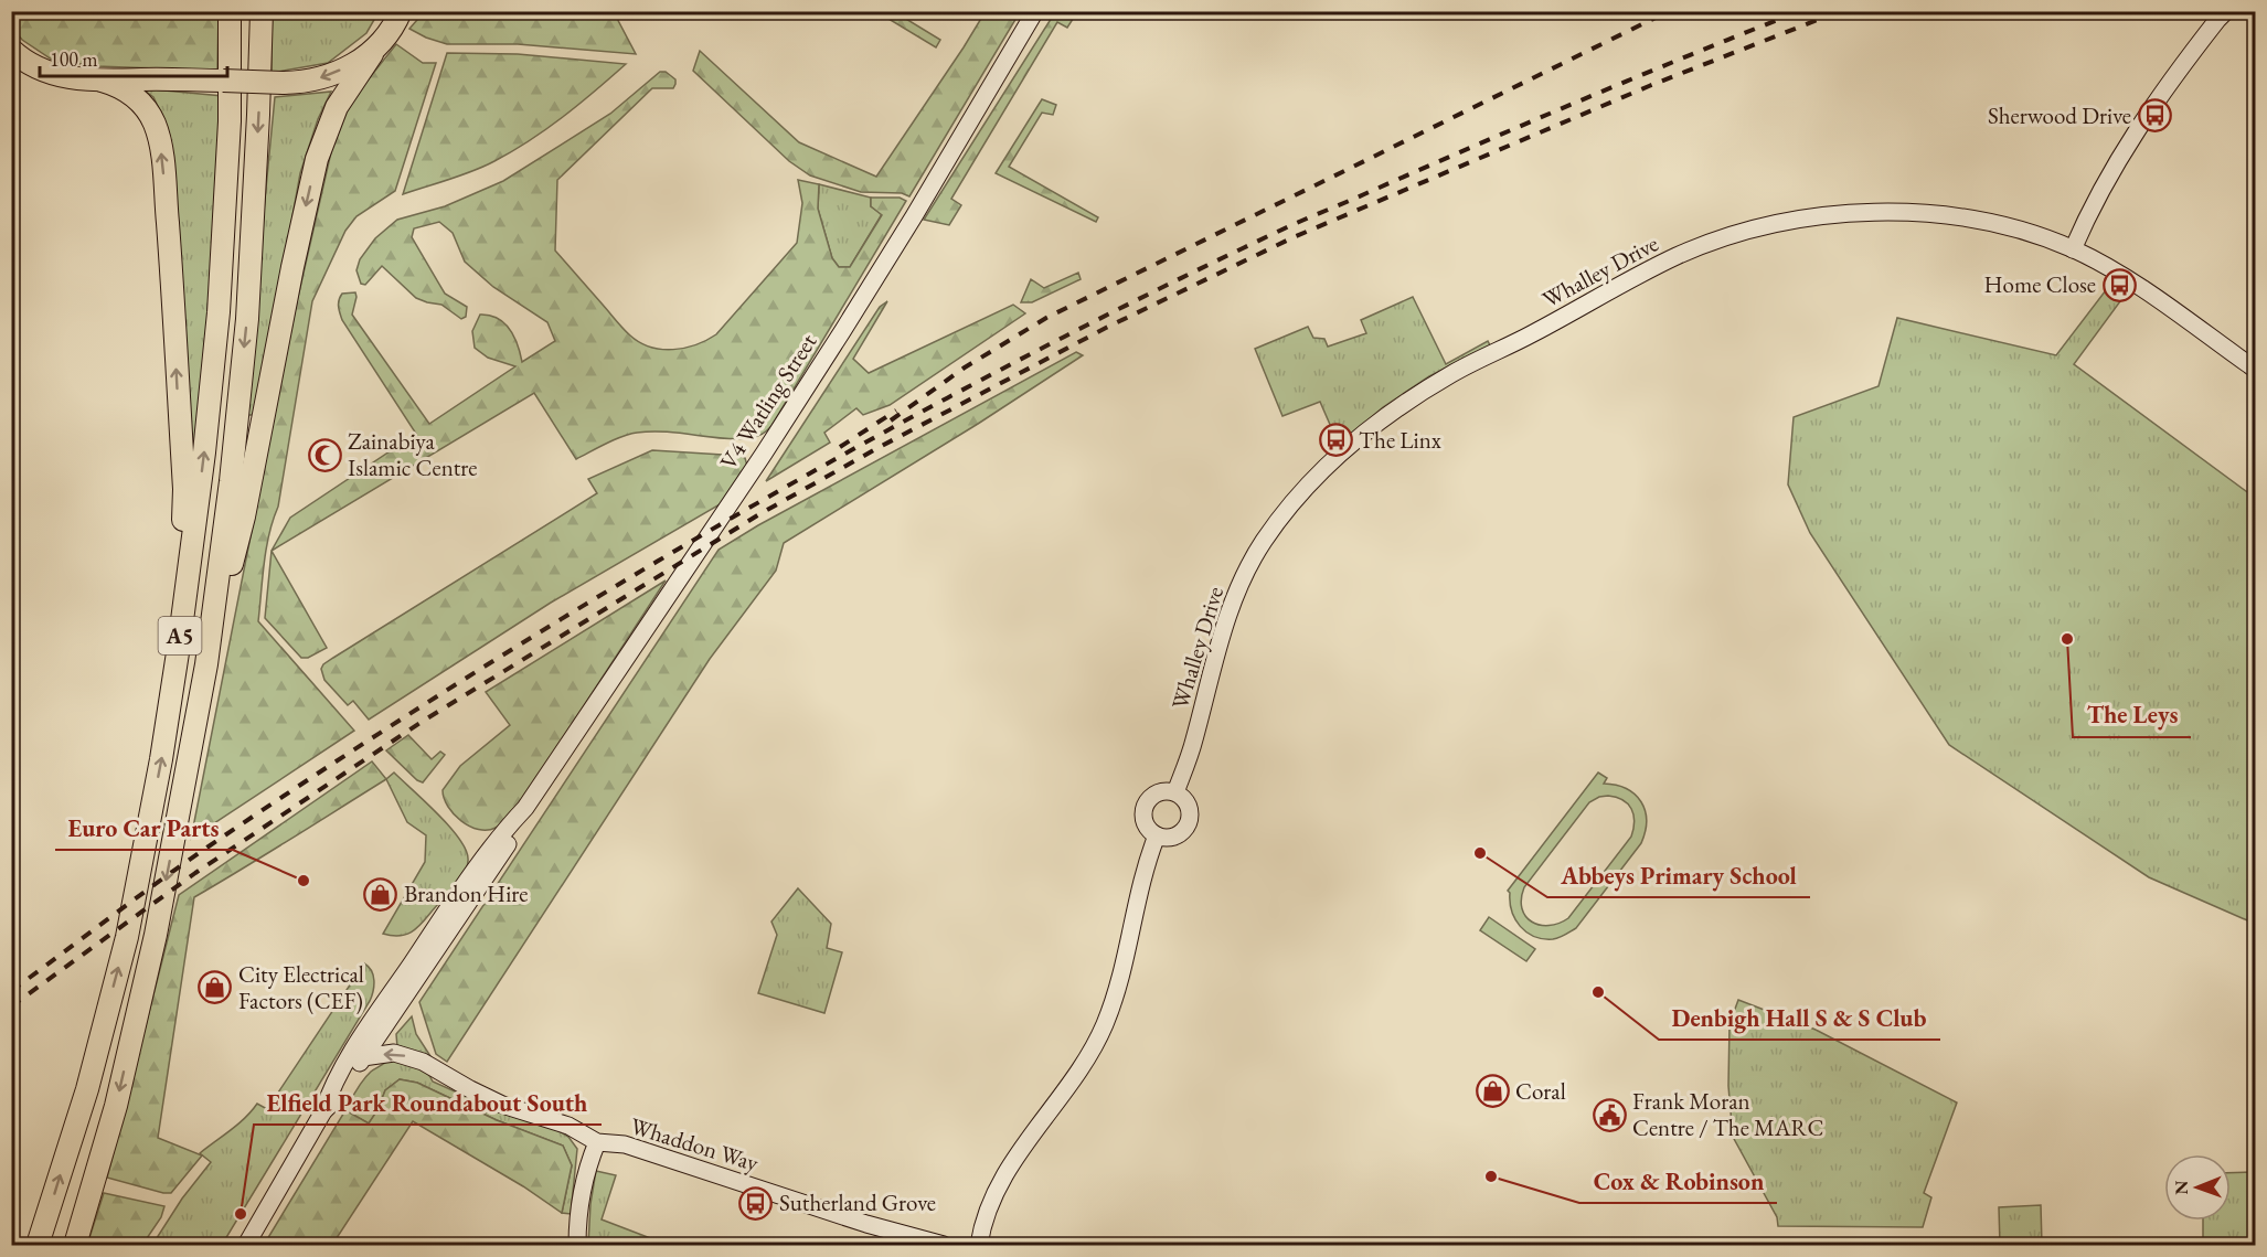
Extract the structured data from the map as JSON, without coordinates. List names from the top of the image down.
{
  "streets": {
    "highway": ["A5"],
    "street": ["Whalley Drive", "V4 Watling Street", "Whaddon Way"]
  },
  "crossings": [
    ["V4 Watling Street", "Whaddon Way"]
  ],
  "one_way": ["Whaddon Way"],
  "places": {
    "bus stop": [
      "Sherwood Drive",
      "Home Close",
      "The Linx",
      "Sutherland Grove"
    ],
    "mosque": ["Zainabiya Islamic Centre"],
    "other": [
      "The Leys",
      "Abbeys Primary School",
      "Euro Car Parts",
      "Denbigh Hall S & S Club",
      "Cox & Robinson",
      "Elfield Park Roundabout South"
    ],
    "shop": ["Brandon Hire", "City Electrical Factors (CEF)", "Coral"],
    "public building": ["Frank Moran Centre / The MARC"]
  },
  "scale_bar": "100 m",
  "north": "left"
}
